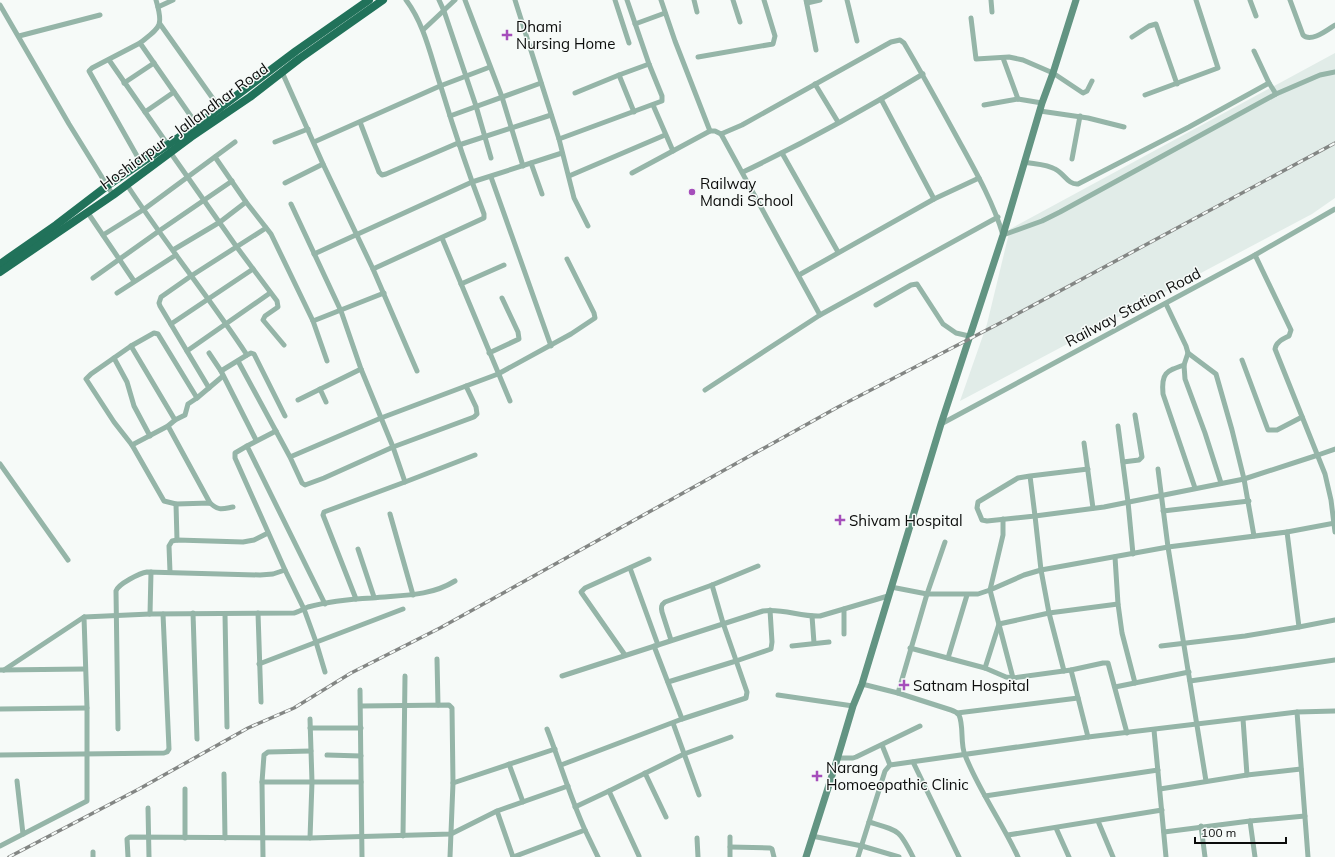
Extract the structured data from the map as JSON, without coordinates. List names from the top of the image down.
{
  "streets": {
    "highway": ["Hoshiarpur - Jallandhar Road"],
    "street": ["Railway Station Road"]
  },
  "places": {
    "health": [
      "Dhami Nursing Home",
      "Shivam Hospital",
      "Satnam Hospital",
      "Narang Homoeopathic Clinic"
    ],
    "other": ["Railway Mandi School"]
  },
  "scale_bar": "100 m"
}
